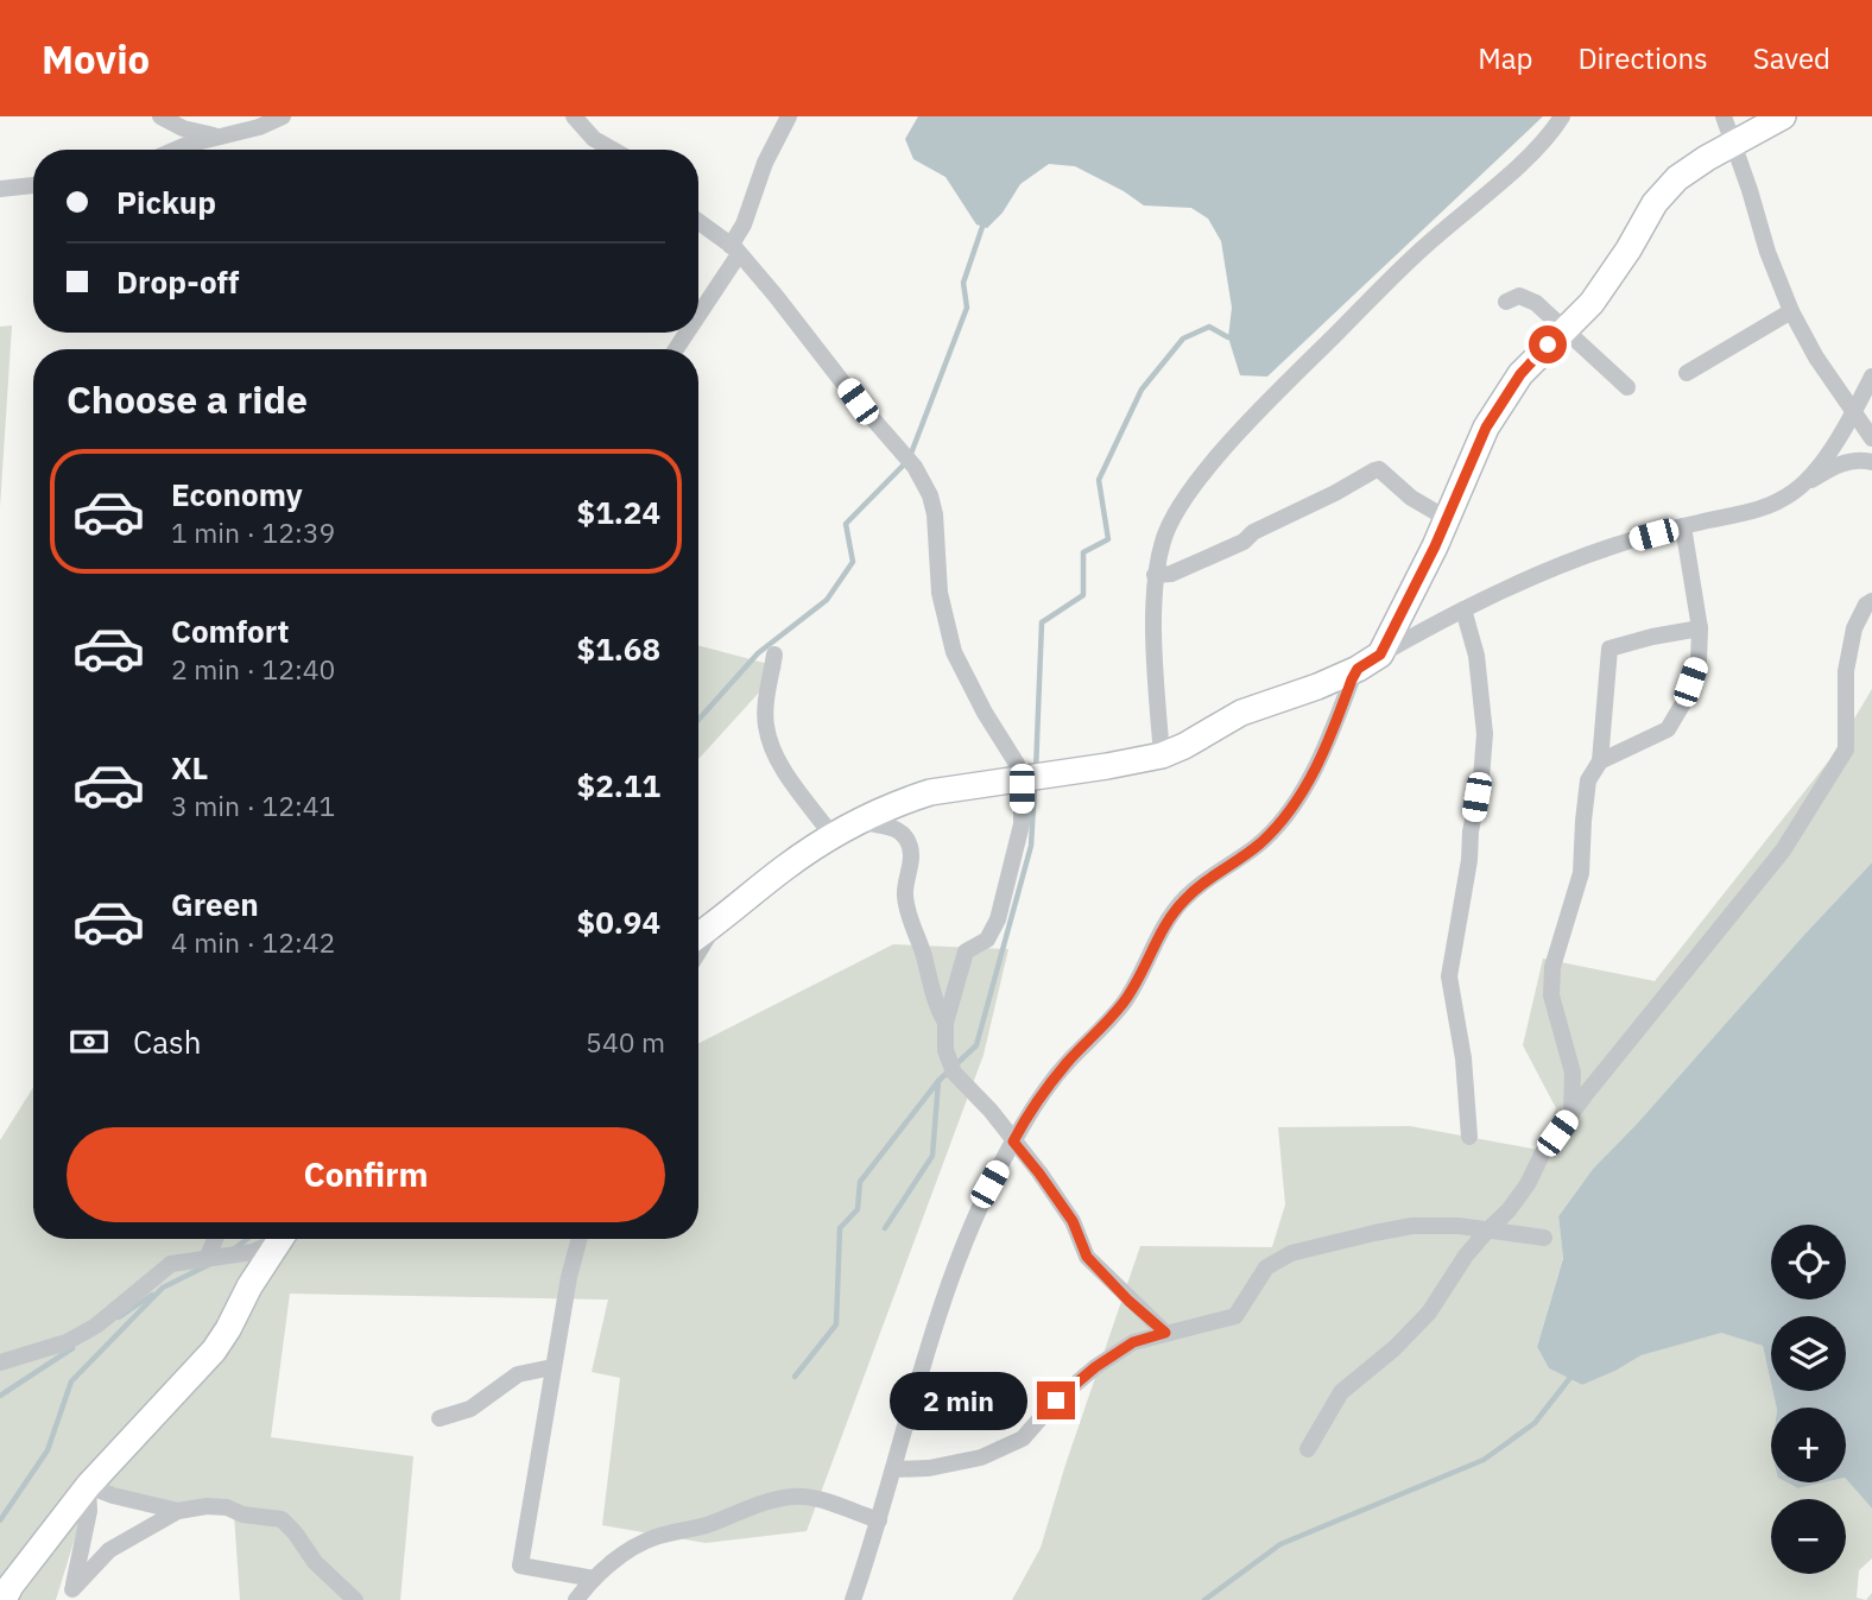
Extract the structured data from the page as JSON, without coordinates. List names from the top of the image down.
{
  "page": {
    "header": "Movio",
    "nav": ["Map", "Directions", "Saved"],
    "banner": ["Pickup", "Drop-off"],
    "heading": "Choose a ride",
    "list": [
      {
        "name": "Economy",
        "note": "1 min · 12:39",
        "value": "$1.24"
      },
      {
        "name": "Comfort",
        "note": "2 min · 12:40",
        "value": "$1.68"
      },
      {
        "name": "XL",
        "note": "3 min · 12:41",
        "value": "$2.11"
      },
      {
        "name": "Green",
        "note": "4 min · 12:42",
        "value": "$0.94"
      }
    ],
    "pay": ["Cash", "540 m"],
    "buttons": "Confirm",
    "map_buttons": ["+", "−"],
    "bubble": "2 min"
  }
}
